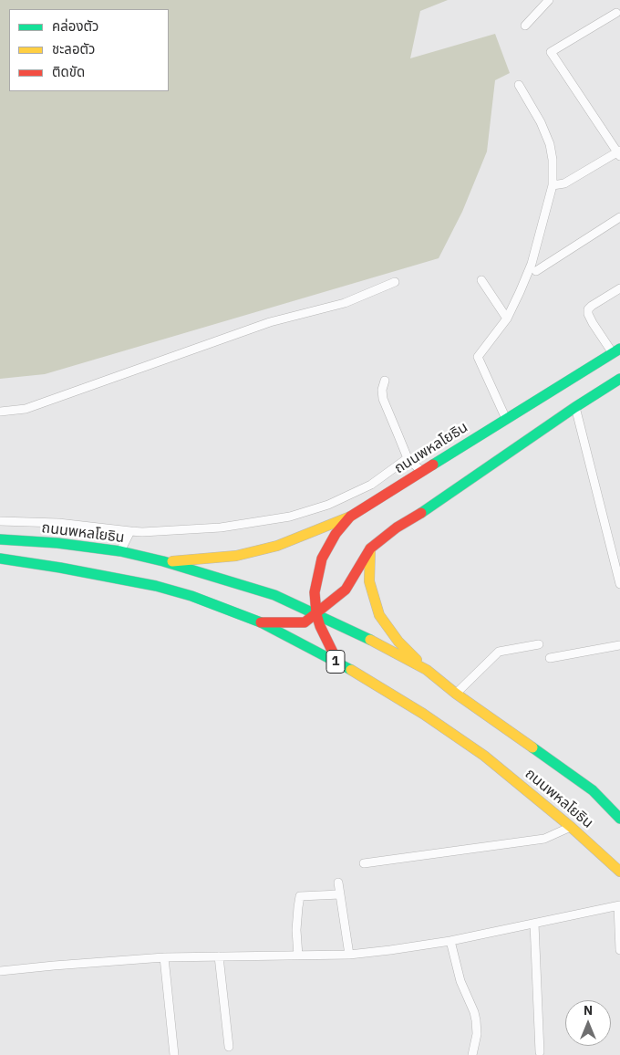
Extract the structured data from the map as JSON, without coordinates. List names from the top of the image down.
{
  "streets": {
    "main road": ["ถนนพหลโยธิน", "1"]
  },
  "legend": ["คล่องตัว", "ชะลอตัว", "ติดขัด"],
  "north": "top"
}
